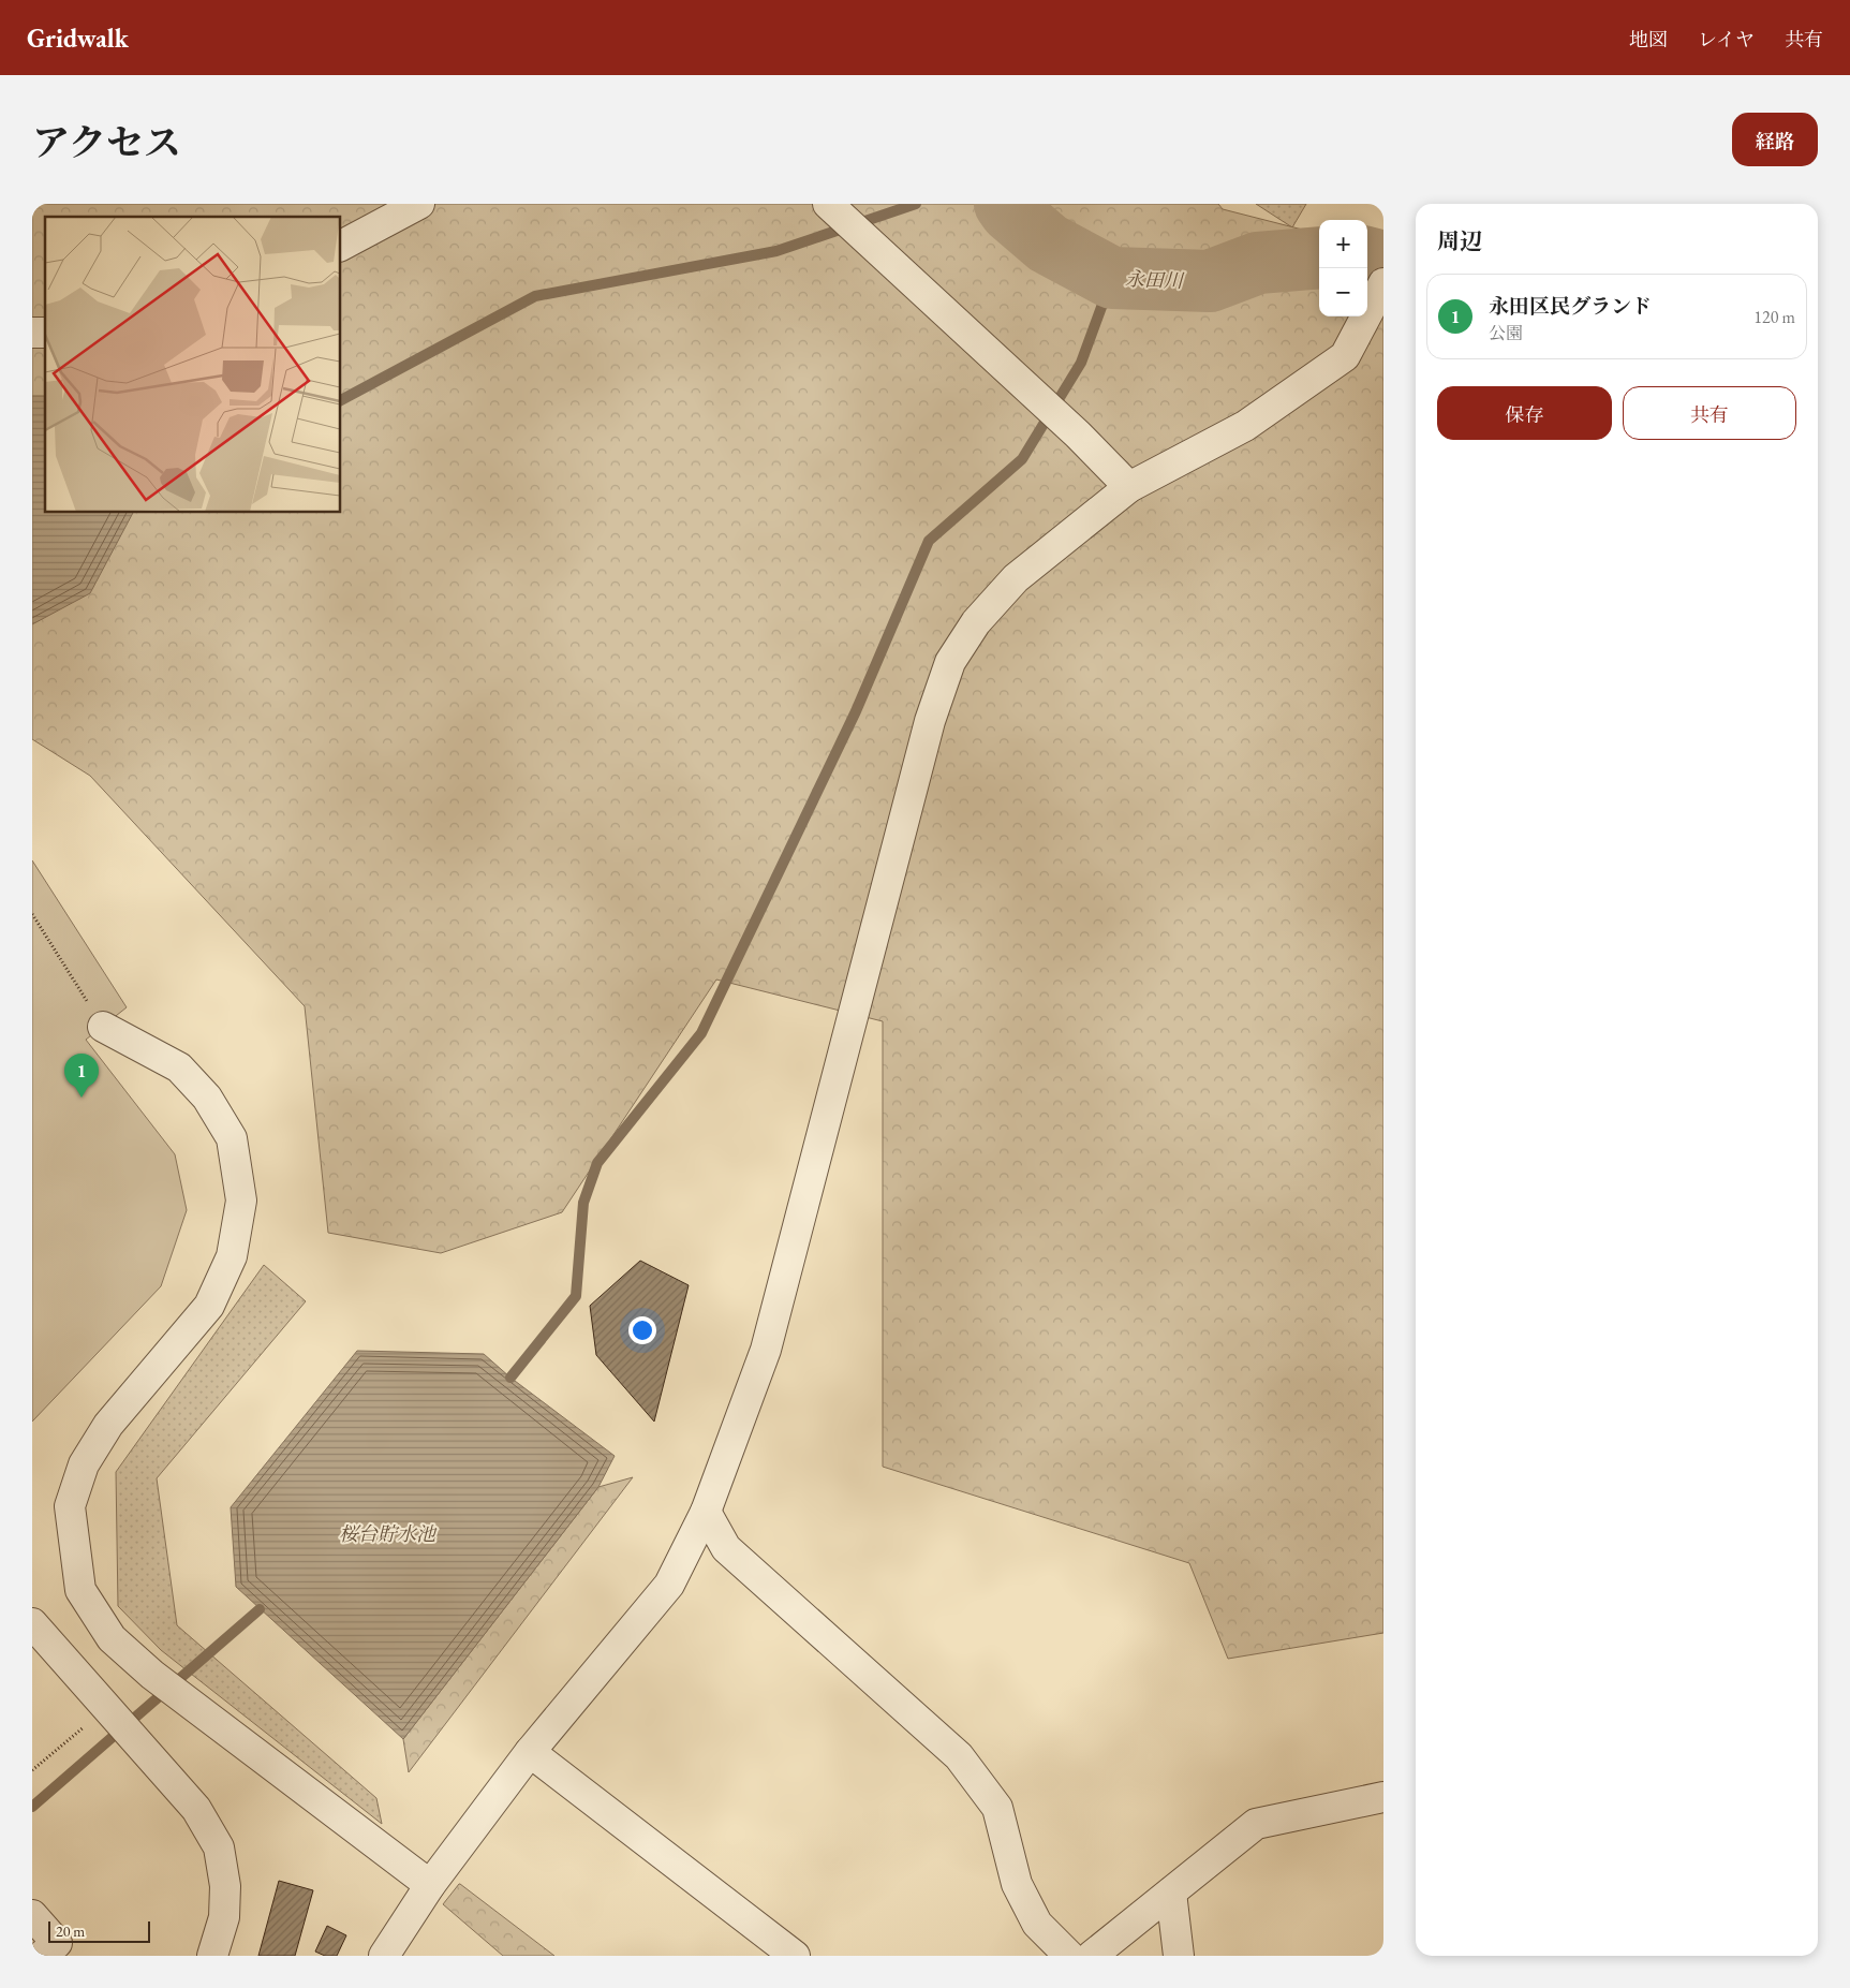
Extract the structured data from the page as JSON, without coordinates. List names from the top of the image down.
{
  "water": ["永田川", "桜台貯水池"],
  "scale_bar": "20 m",
  "page": {
    "header": "Gridwalk",
    "nav": ["地図", "レイヤ", "共有"],
    "title": "アクセス",
    "buttons": [
      "経路",
      ["保存", "共有"]
    ],
    "heading": "周辺",
    "map_buttons": ["+", "−"],
    "list": [
      {
        "mark": "1",
        "name": "永田区民グランド",
        "note": "公園",
        "value": "120 m"
      }
    ],
    "pins": "1",
    "scale": "20 m"
  }
}
